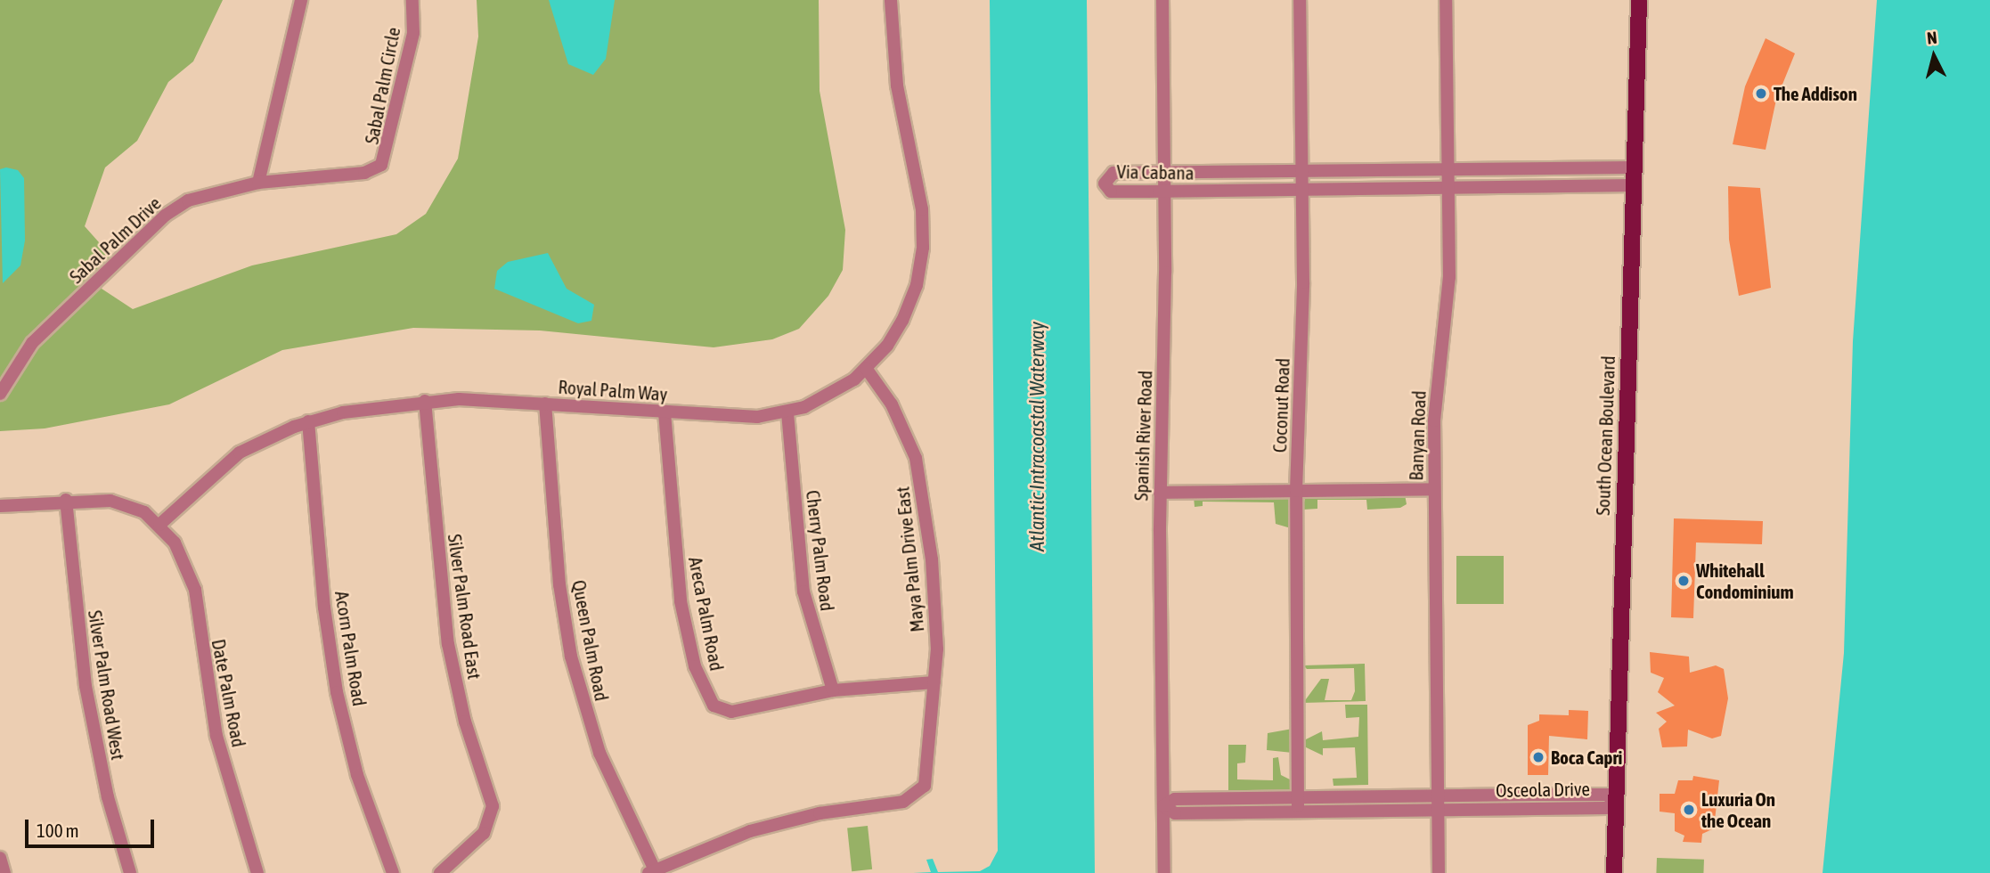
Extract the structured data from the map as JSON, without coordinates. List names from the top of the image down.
{
  "streets": {
    "main road": ["South Ocean Boulevard"],
    "street": [
      "Sabal Palm Circle",
      "Via Cabana",
      "Sabal Palm Drive",
      "Royal Palm Way",
      "Coconut Road",
      "Spanish River Road",
      "Banyan Road",
      "Cherry Palm Road",
      "Maya Palm Drive East",
      "Silver Palm Road East",
      "Areca Palm Road",
      "Queen Palm Road",
      "Acorn Palm Road",
      "Silver Palm Road West",
      "Date Palm Road",
      "Osceola Drive"
    ]
  },
  "crossings": [
    ["Sabal Palm Circle", "Sabal Palm Drive"],
    ["Via Cabana", "Coconut Road"],
    ["Via Cabana", "Spanish River Road"],
    ["Via Cabana", "Banyan Road"],
    ["Via Cabana", "South Ocean Boulevard"],
    ["Royal Palm Way", "Cherry Palm Road"],
    ["Royal Palm Way", "Maya Palm Drive East"],
    ["Royal Palm Way", "Silver Palm Road East"],
    ["Royal Palm Way", "Areca Palm Road"],
    ["Royal Palm Way", "Queen Palm Road"],
    ["Royal Palm Way", "Acorn Palm Road"],
    ["Royal Palm Way", "Date Palm Road"],
    ["Coconut Road", "Osceola Drive"],
    ["Spanish River Road", "Osceola Drive"],
    ["Banyan Road", "Osceola Drive"],
    ["South Ocean Boulevard", "Osceola Drive"],
    ["Cherry Palm Road", "Areca Palm Road"],
    ["Maya Palm Drive East", "Areca Palm Road"],
    ["Maya Palm Drive East", "Queen Palm Road"]
  ],
  "water": ["Atlantic Intracoastal Waterway"],
  "places": [
    "The Addison",
    "Whitehall Condominium",
    "Boca Capri",
    "Luxuria On the Ocean"
  ],
  "scale_bar": "100 m",
  "north": "top"
}
